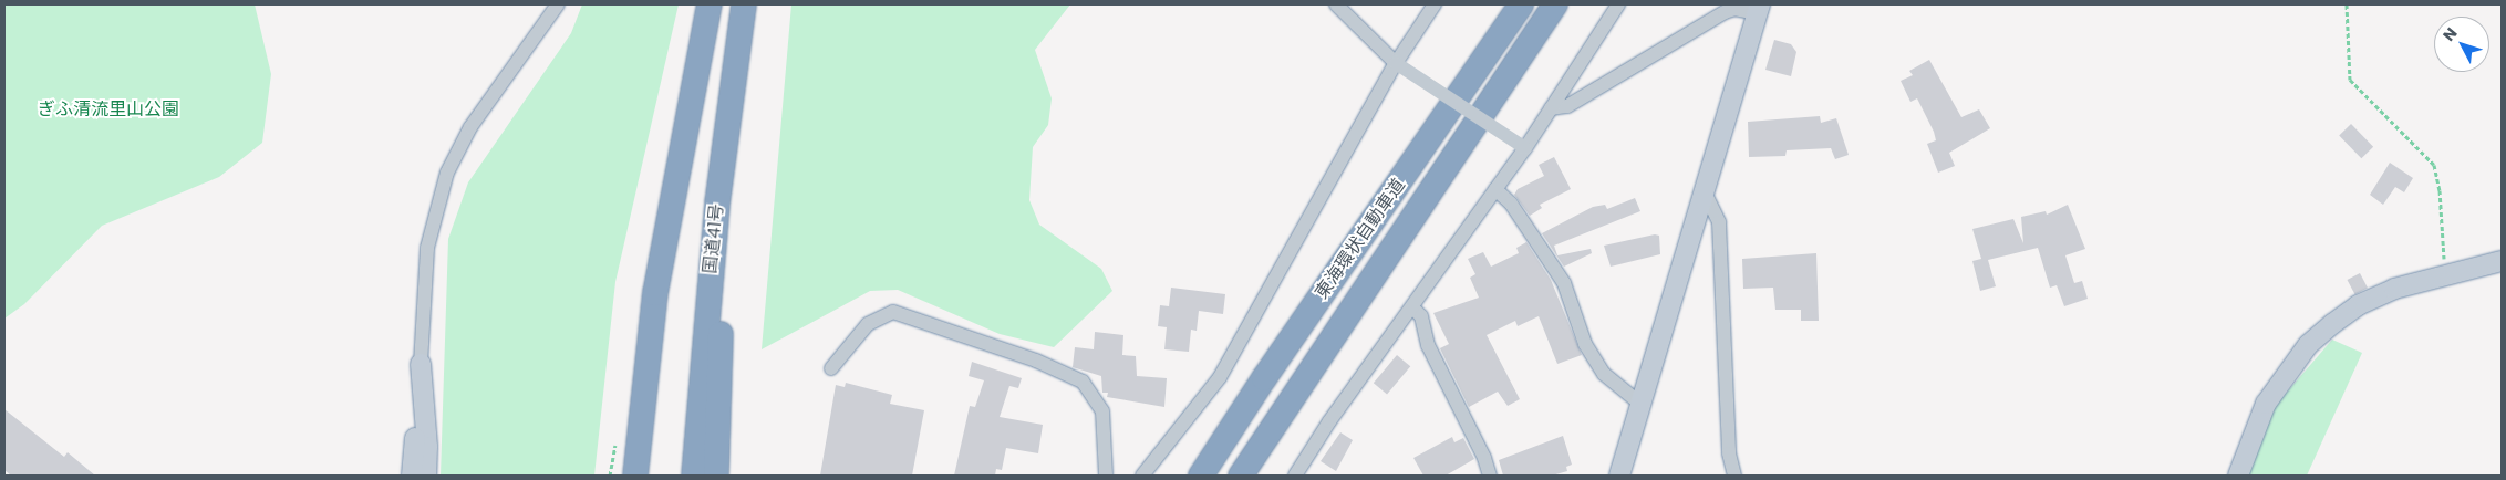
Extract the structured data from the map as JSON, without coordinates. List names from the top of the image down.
{
  "streets": {
    "highway": ["国道41号", "東海環状自動車道"]
  },
  "parks": ["ぎふ清流里山公園"],
  "north": "top left"
}
